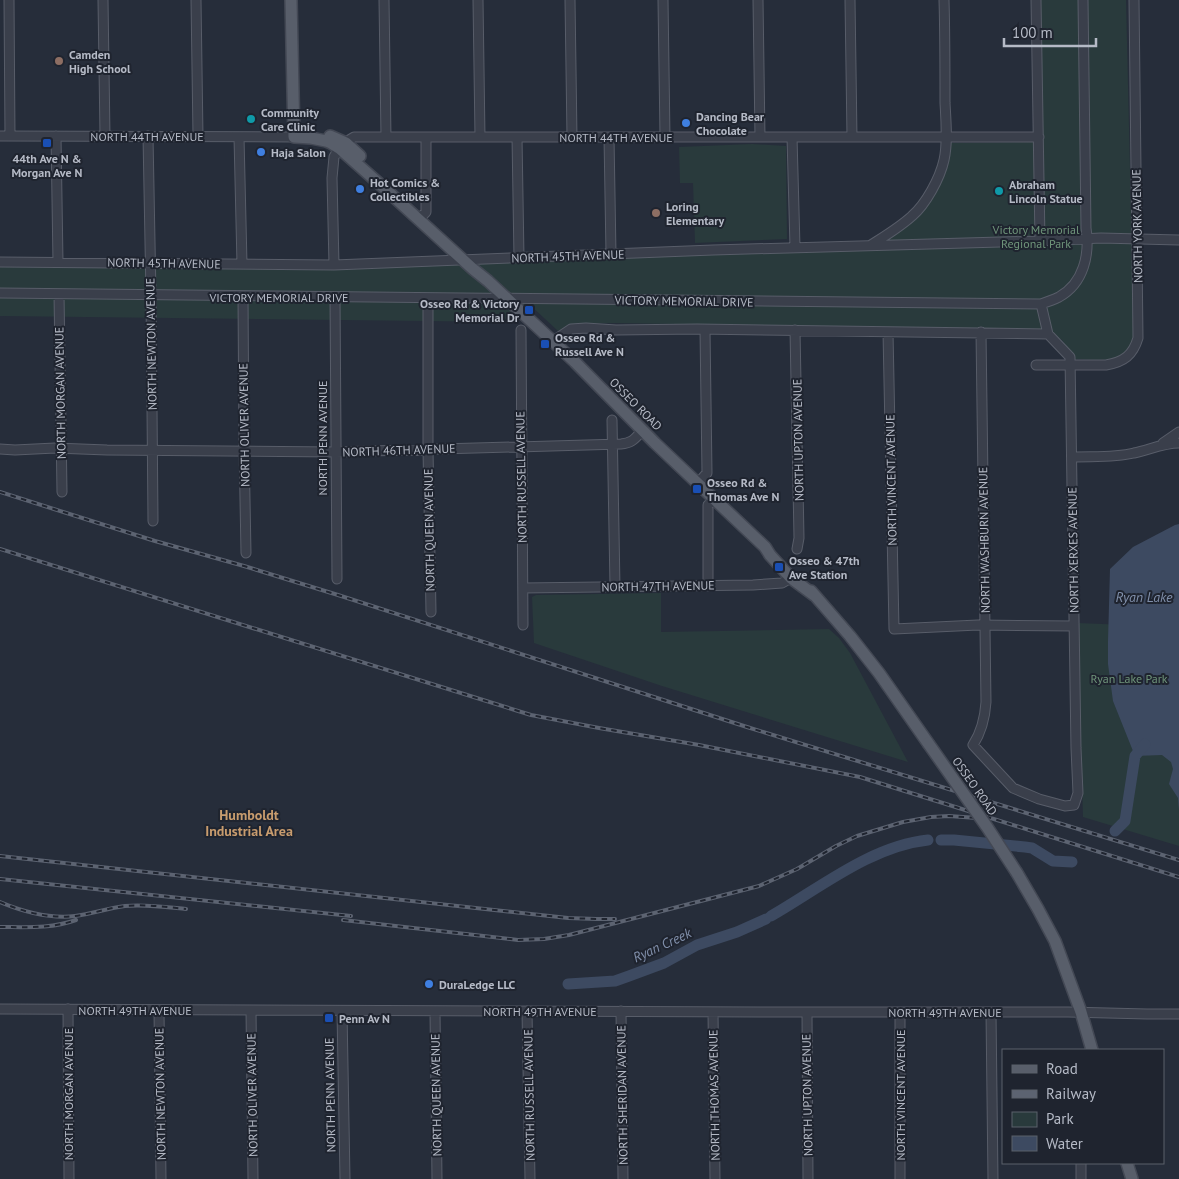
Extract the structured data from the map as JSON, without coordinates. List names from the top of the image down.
{
  "streets": {
    "main road": ["OSSEO ROAD"],
    "street": [
      "NORTH 44TH AVENUE",
      "NORTH YORK AVENUE",
      "NORTH 45TH AVENUE",
      "VICTORY MEMORIAL DRIVE",
      "NORTH NEWTON AVENUE",
      "NORTH MORGAN AVENUE",
      "NORTH OLIVER AVENUE",
      "NORTH PENN AVENUE",
      "NORTH UPTON AVENUE",
      "NORTH 46TH AVENUE",
      "NORTH RUSSELL AVENUE",
      "NORTH VINCENT AVENUE",
      "NORTH QUEEN AVENUE",
      "NORTH WASHBURN AVENUE",
      "NORTH XERXES AVENUE",
      "NORTH 47TH AVENUE",
      "NORTH 49TH AVENUE",
      "NORTH SHERIDAN AVENUE",
      "NORTH THOMAS AVENUE"
    ]
  },
  "crossings": [
    ["NORTH 44TH AVENUE", "NORTH NEWTON AVENUE"],
    ["NORTH 44TH AVENUE", "OSSEO ROAD"],
    ["NORTH YORK AVENUE", "NORTH 45TH AVENUE"],
    ["NORTH YORK AVENUE", "NORTH XERXES AVENUE"],
    ["NORTH 45TH AVENUE", "VICTORY MEMORIAL DRIVE"],
    ["NORTH 45TH AVENUE", "NORTH NEWTON AVENUE"],
    ["NORTH 45TH AVENUE", "OSSEO ROAD"],
    ["VICTORY MEMORIAL DRIVE", "NORTH NEWTON AVENUE"],
    ["VICTORY MEMORIAL DRIVE", "NORTH MORGAN AVENUE"],
    ["VICTORY MEMORIAL DRIVE", "OSSEO ROAD"],
    ["VICTORY MEMORIAL DRIVE", "NORTH OLIVER AVENUE"],
    ["VICTORY MEMORIAL DRIVE", "NORTH PENN AVENUE"],
    ["VICTORY MEMORIAL DRIVE", "NORTH QUEEN AVENUE"],
    ["NORTH NEWTON AVENUE", "NORTH 46TH AVENUE"],
    ["NORTH NEWTON AVENUE", "NORTH 49TH AVENUE"],
    ["NORTH MORGAN AVENUE", "NORTH 46TH AVENUE"],
    ["NORTH MORGAN AVENUE", "NORTH 49TH AVENUE"],
    ["OSSEO ROAD", "NORTH 46TH AVENUE"],
    ["OSSEO ROAD", "NORTH 47TH AVENUE"],
    ["OSSEO ROAD", "NORTH 49TH AVENUE"],
    ["NORTH OLIVER AVENUE", "NORTH 46TH AVENUE"],
    ["NORTH OLIVER AVENUE", "NORTH 49TH AVENUE"],
    ["NORTH PENN AVENUE", "NORTH 46TH AVENUE"],
    ["NORTH PENN AVENUE", "NORTH 49TH AVENUE"],
    ["NORTH UPTON AVENUE", "NORTH 49TH AVENUE"],
    ["NORTH 46TH AVENUE", "NORTH RUSSELL AVENUE"],
    ["NORTH 46TH AVENUE", "NORTH QUEEN AVENUE"],
    ["NORTH RUSSELL AVENUE", "NORTH 47TH AVENUE"],
    ["NORTH RUSSELL AVENUE", "NORTH 49TH AVENUE"],
    ["NORTH VINCENT AVENUE", "NORTH WASHBURN AVENUE"],
    ["NORTH VINCENT AVENUE", "NORTH 49TH AVENUE"],
    ["NORTH QUEEN AVENUE", "NORTH 49TH AVENUE"],
    ["NORTH WASHBURN AVENUE", "NORTH XERXES AVENUE"],
    ["NORTH 49TH AVENUE", "NORTH SHERIDAN AVENUE"],
    ["NORTH 49TH AVENUE", "NORTH THOMAS AVENUE"]
  ],
  "districts": ["Humboldt Industrial Area"],
  "water": ["Ryan Lake", "Ryan Creek"],
  "parks": ["Victory Memorial Regional Park", "Ryan Lake Park"],
  "places": {
    "other": [
      "Camden High School",
      "Community Care Clinic",
      "Dancing Bear Chocolate",
      "Haja Salon",
      "Hot Comics & Collectibles",
      "Abraham Lincoln Statue",
      "Loring Elementary",
      "DuraLedge LLC"
    ],
    "transit": [
      "44th Ave N & Morgan Ave N",
      "Osseo Rd & Victory Memorial Dr",
      "Osseo Rd & Russell Ave N",
      "Osseo Rd & Thomas Ave N",
      "Osseo & 47th Ave Station",
      "Penn Av N"
    ]
  },
  "legend": [
    "Road",
    "Railway",
    "Park",
    "Water"
  ],
  "scale_bar": "100 m"
}
